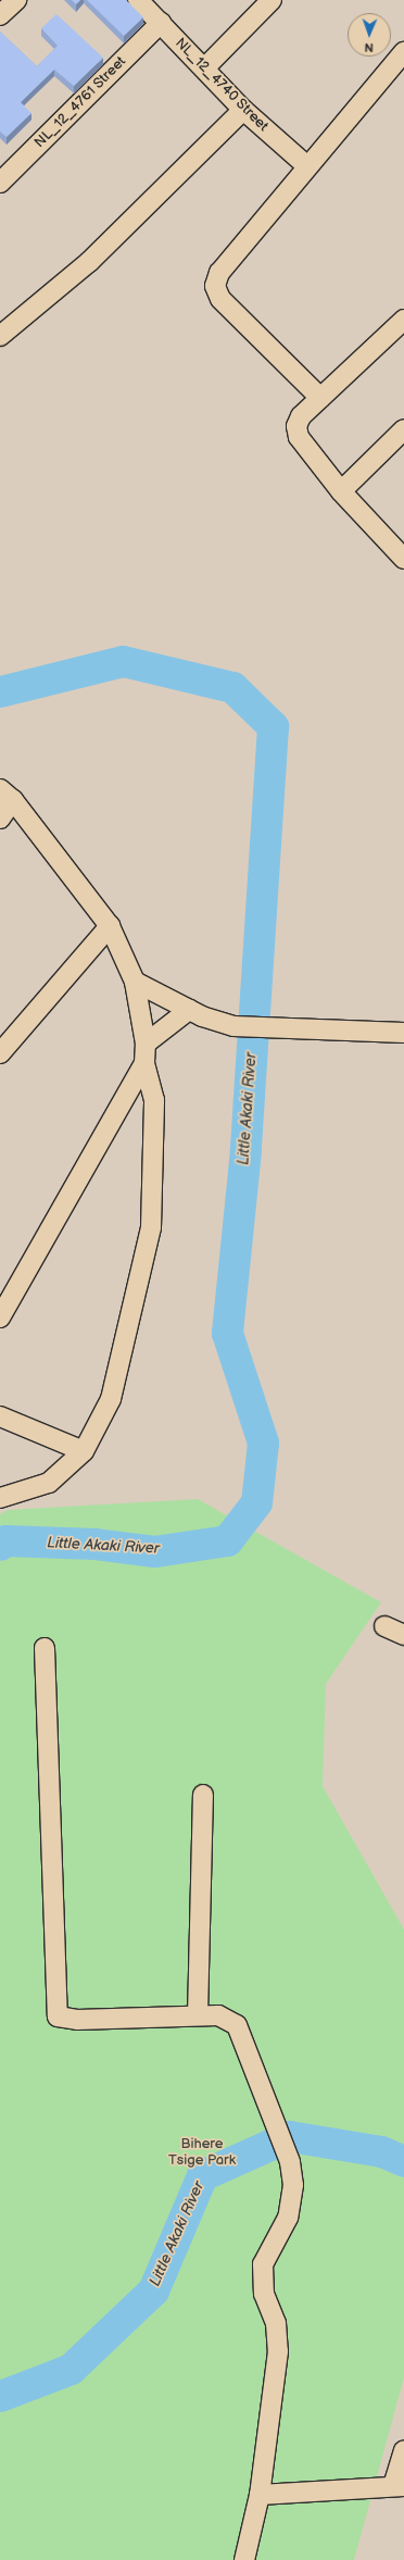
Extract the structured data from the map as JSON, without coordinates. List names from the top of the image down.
{
  "streets": {
    "street": ["NL_12_4740 Street", "NL_12_4761 Street"]
  },
  "crossings": [
    ["NL_12_4740 Street", "NL_12_4761 Street"]
  ],
  "water": ["Little Akaki River"],
  "parks": ["Bihere Tsige Park"],
  "north": "bottom"
}
